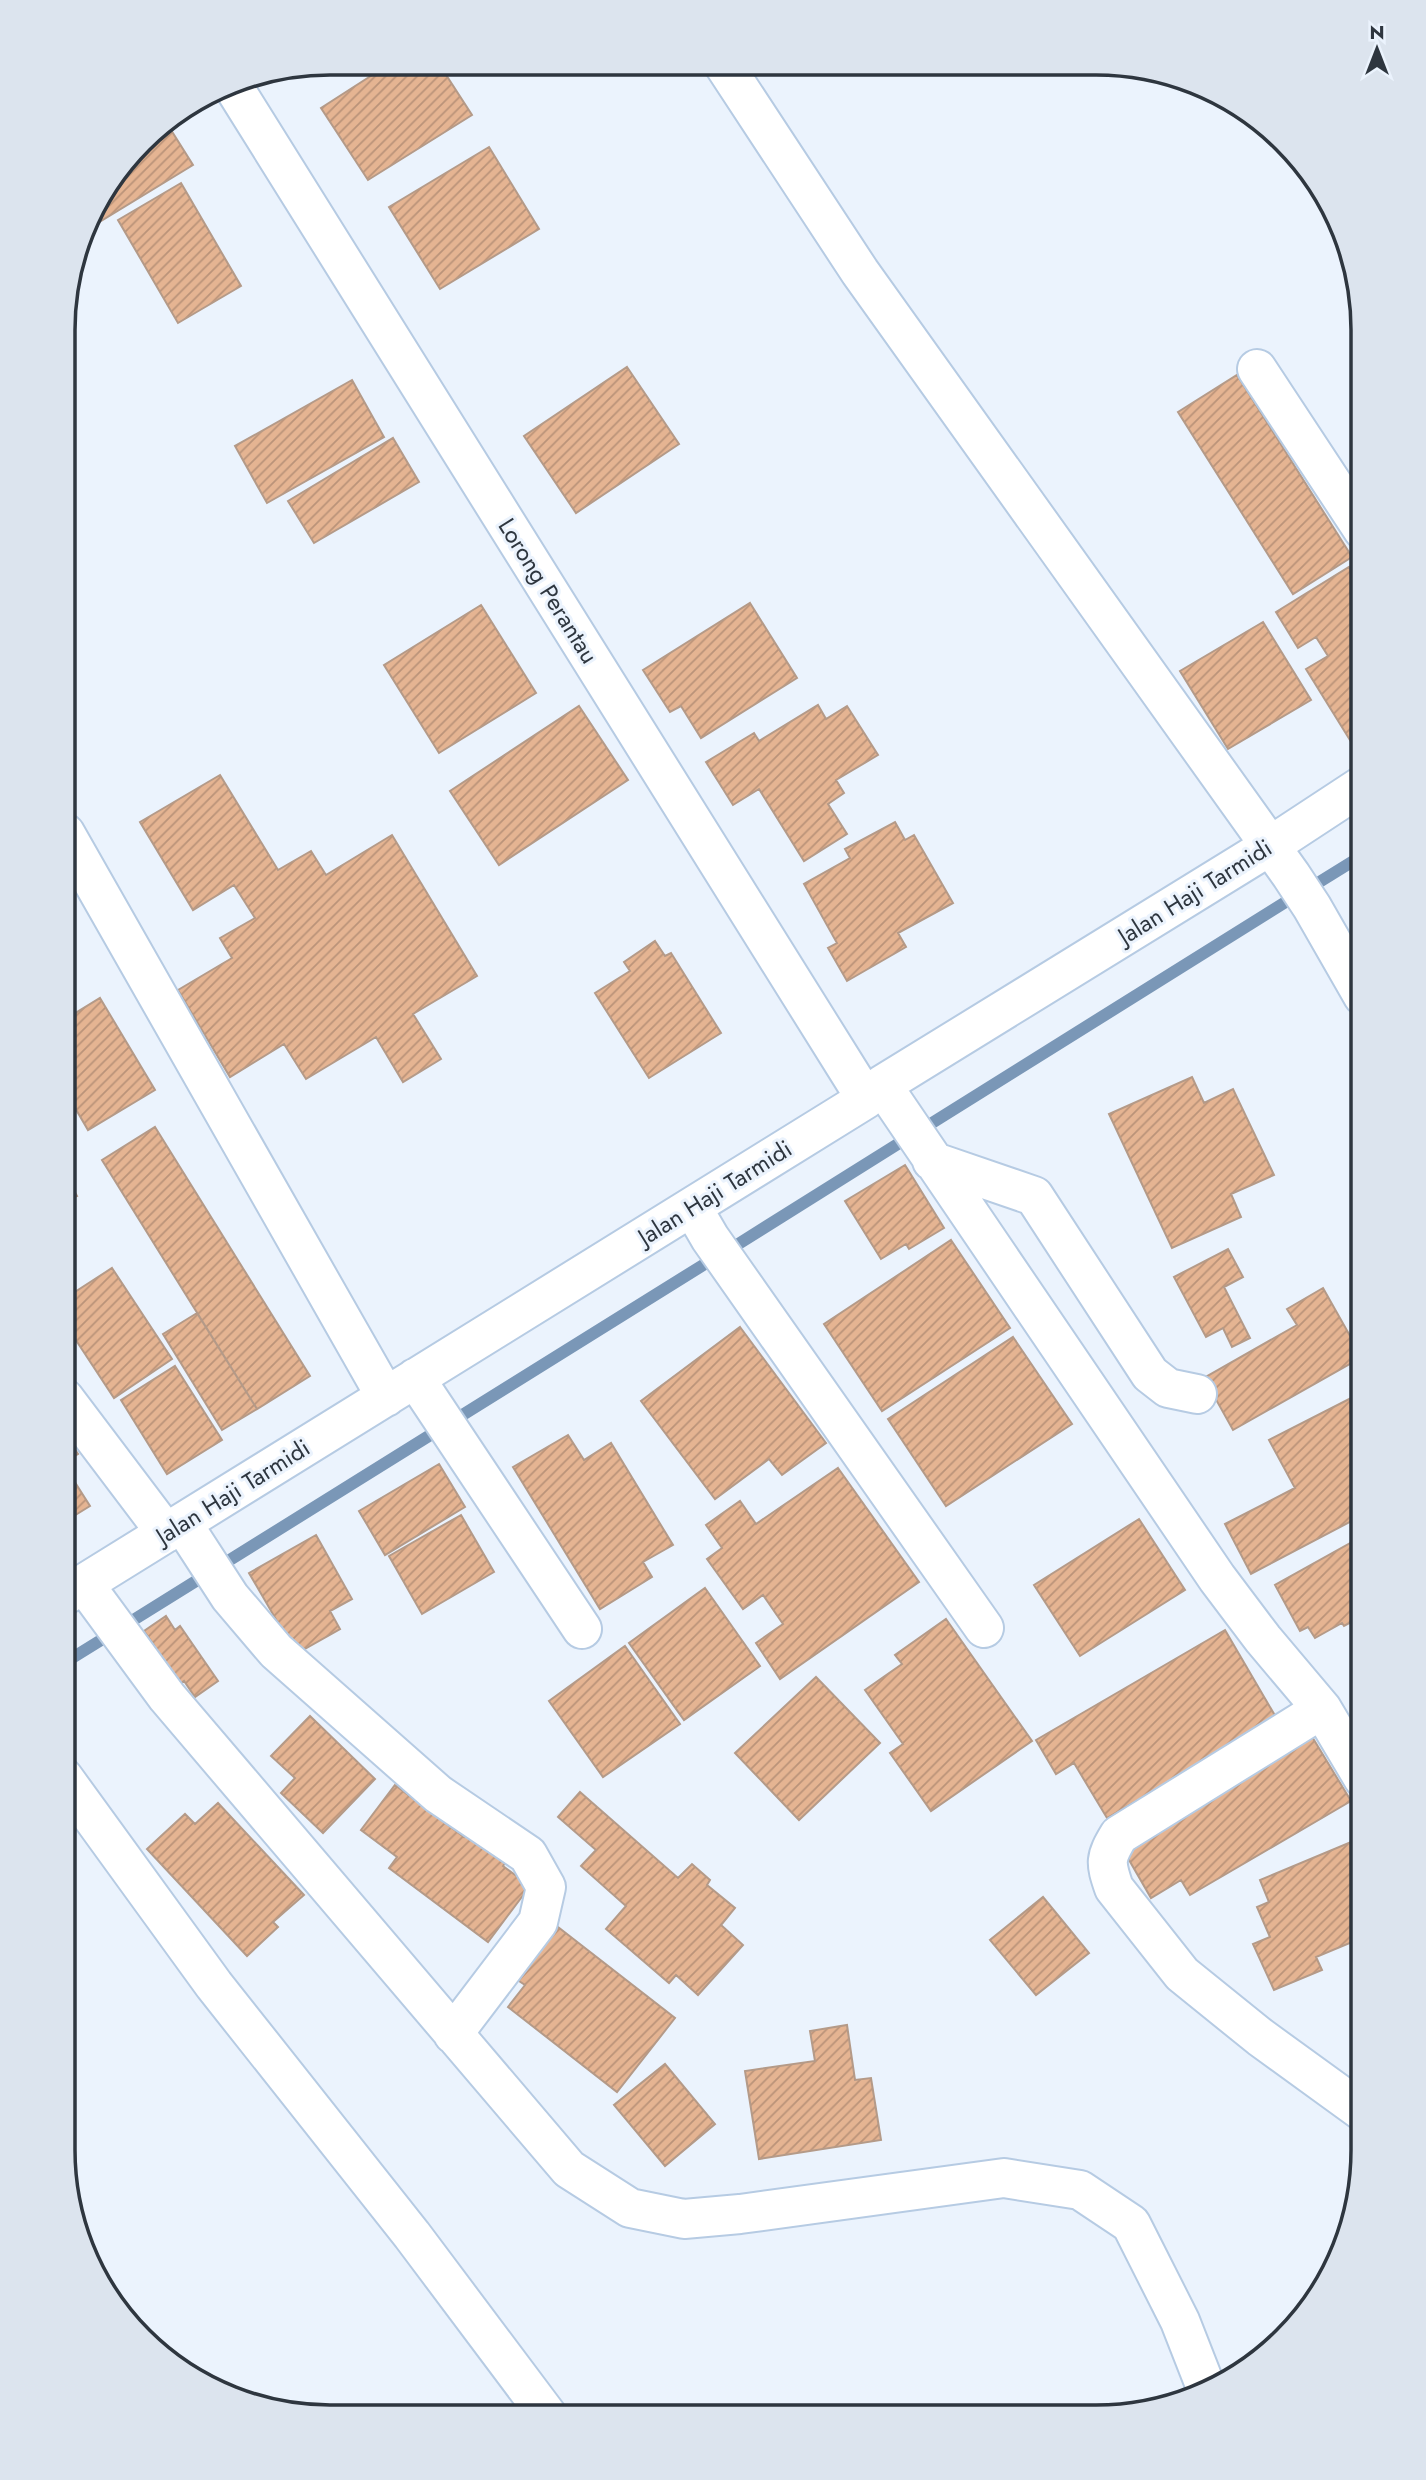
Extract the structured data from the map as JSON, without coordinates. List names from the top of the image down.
{
  "streets": {
    "street": ["Lorong Perantau", "Jalan Haji Tarmidi"]
  },
  "crossings": [
    ["Lorong Perantau", "Jalan Haji Tarmidi"]
  ],
  "north": "top"
}
